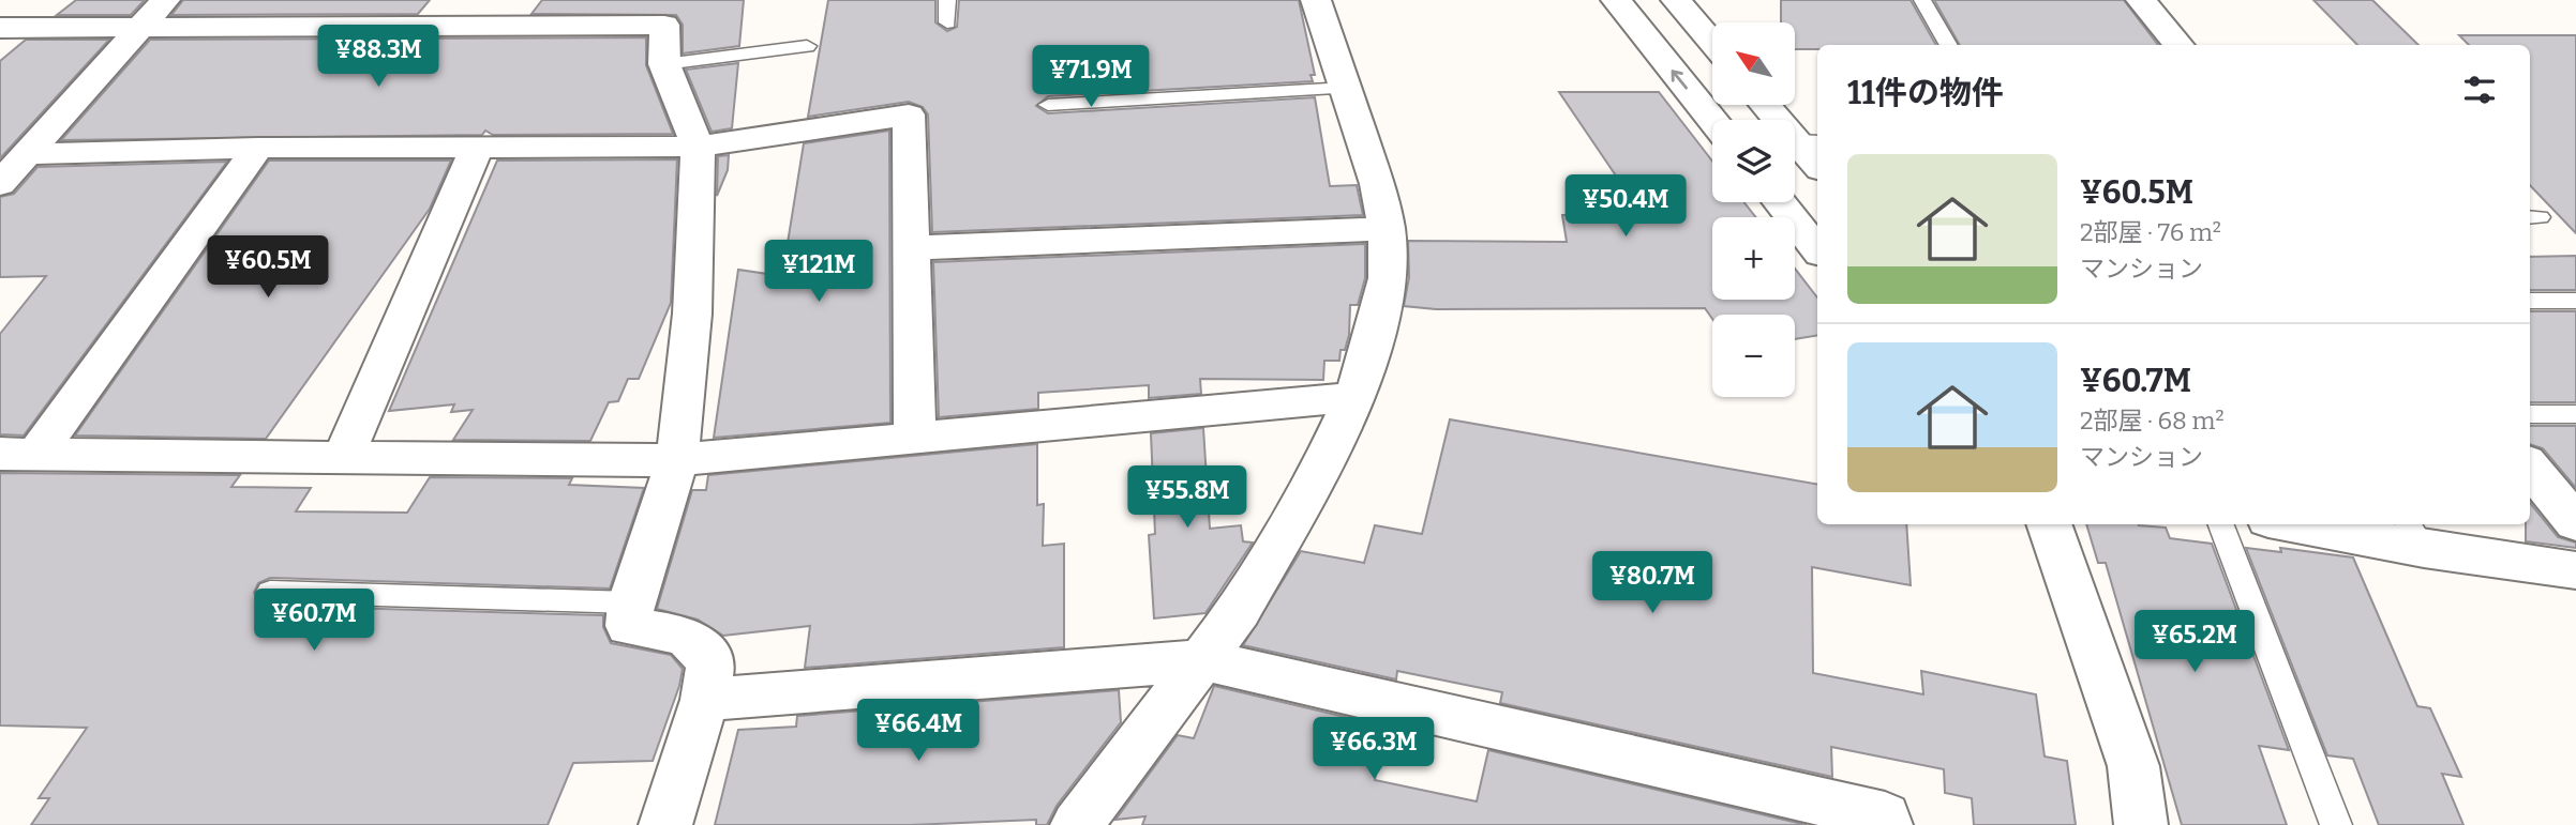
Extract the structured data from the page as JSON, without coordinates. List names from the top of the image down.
{
  "north": "top left",
  "page": {
    "map_buttons": ["+", "−"],
    "price": [
      "¥88.3M",
      "¥71.9M",
      "¥50.4M",
      "¥60.5M",
      "¥121M",
      "¥55.8M",
      "¥80.7M",
      "¥60.7M",
      "¥65.2M",
      "¥66.4M",
      "¥66.3M"
    ],
    "heading": "11件の物件",
    "list": [
      {
        "name": "¥60.5M",
        "note": "2部屋 · 76 m² · マンション"
      },
      {
        "name": "¥60.7M",
        "note": "2部屋 · 68 m² · マンション"
      }
    ]
  }
}
